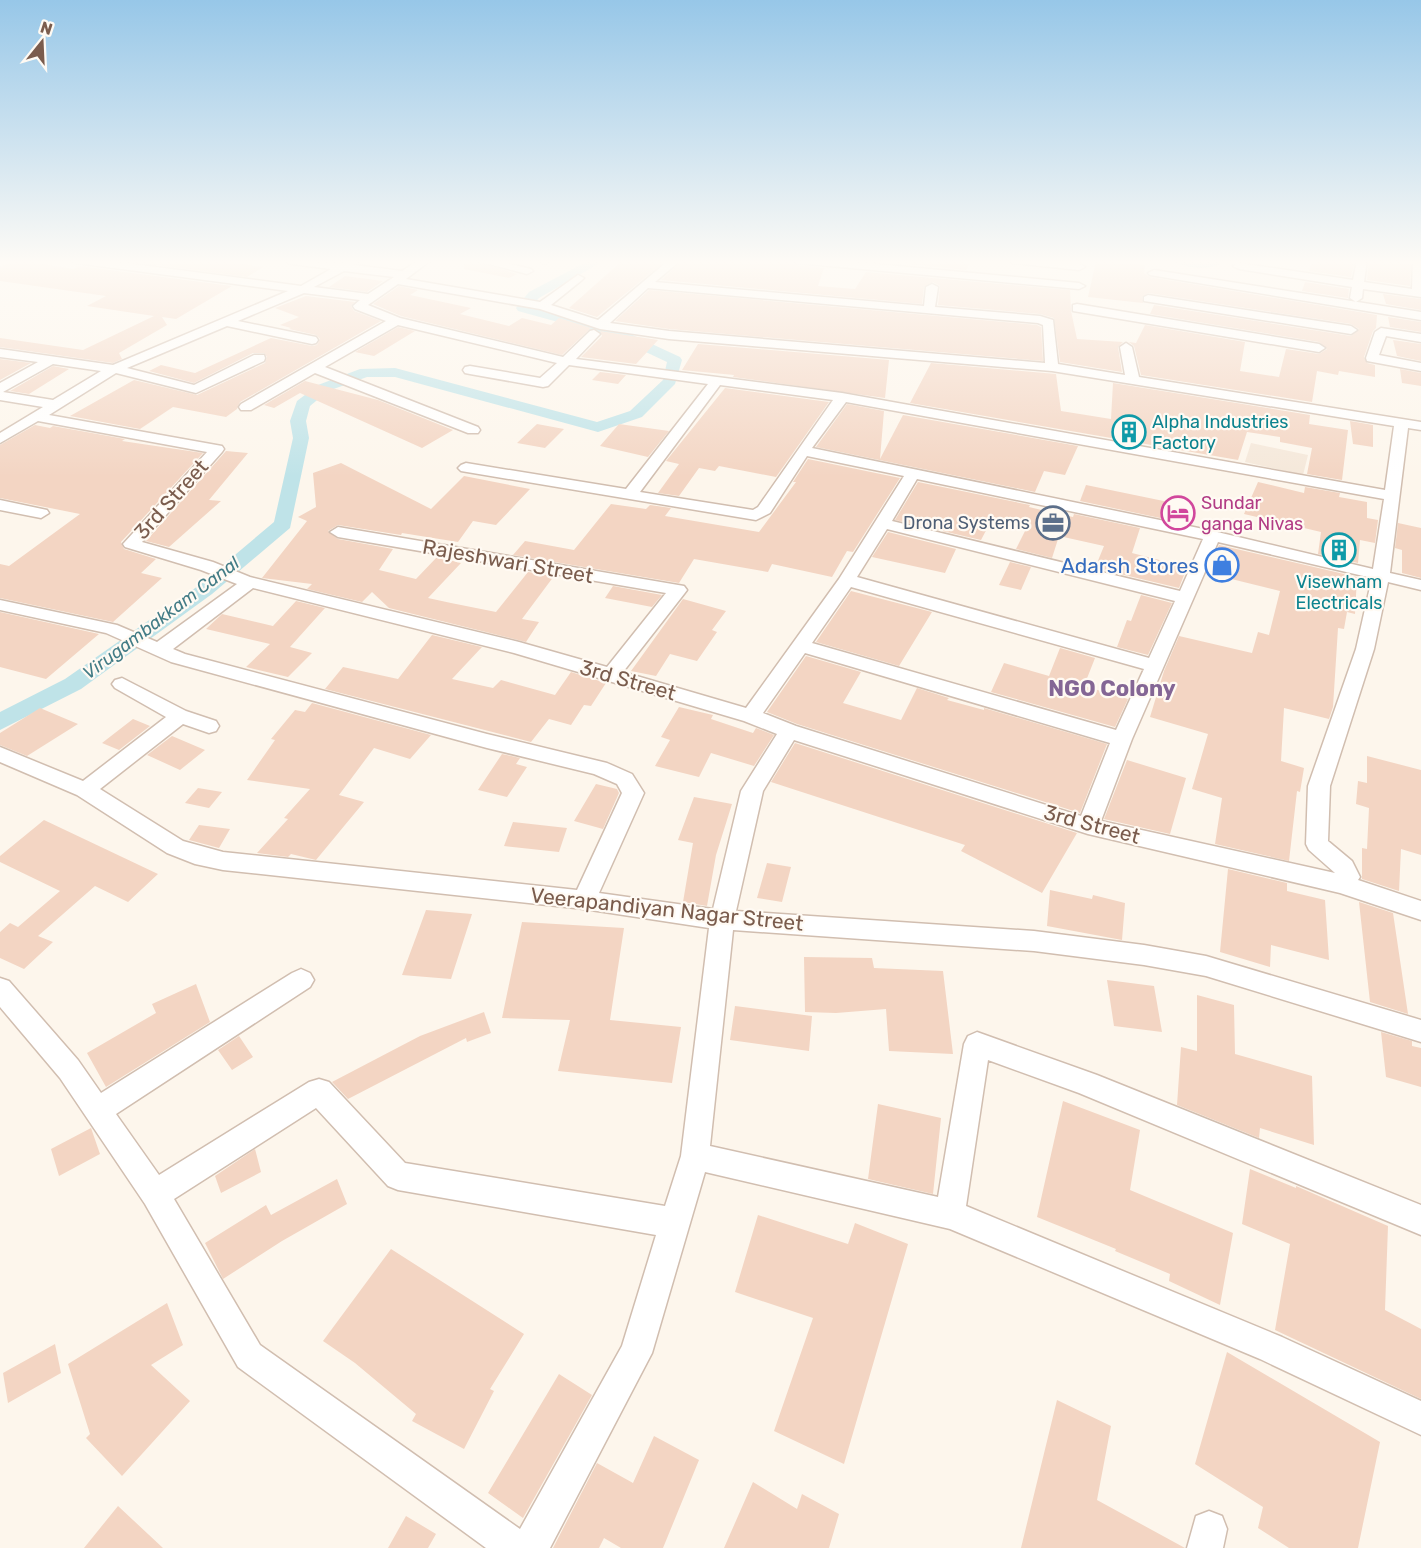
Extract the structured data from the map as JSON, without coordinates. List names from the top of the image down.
{
  "streets": {
    "street": ["3rd Street", "Rajeshwari Street", "Veerapandiyan Nagar Street"]
  },
  "crossings": [
    ["3rd Street", "Rajeshwari Street"]
  ],
  "districts": ["NGO Colony"],
  "water": ["Virugambakkam Canal"],
  "places": {
    "building": ["Alpha Industries Factory", "Visewham Electricals"],
    "hotel": ["Sundar ganga Nivas"],
    "office": ["Drona Systems"],
    "shop": ["Adarsh Stores"]
  },
  "north": "top"
}
